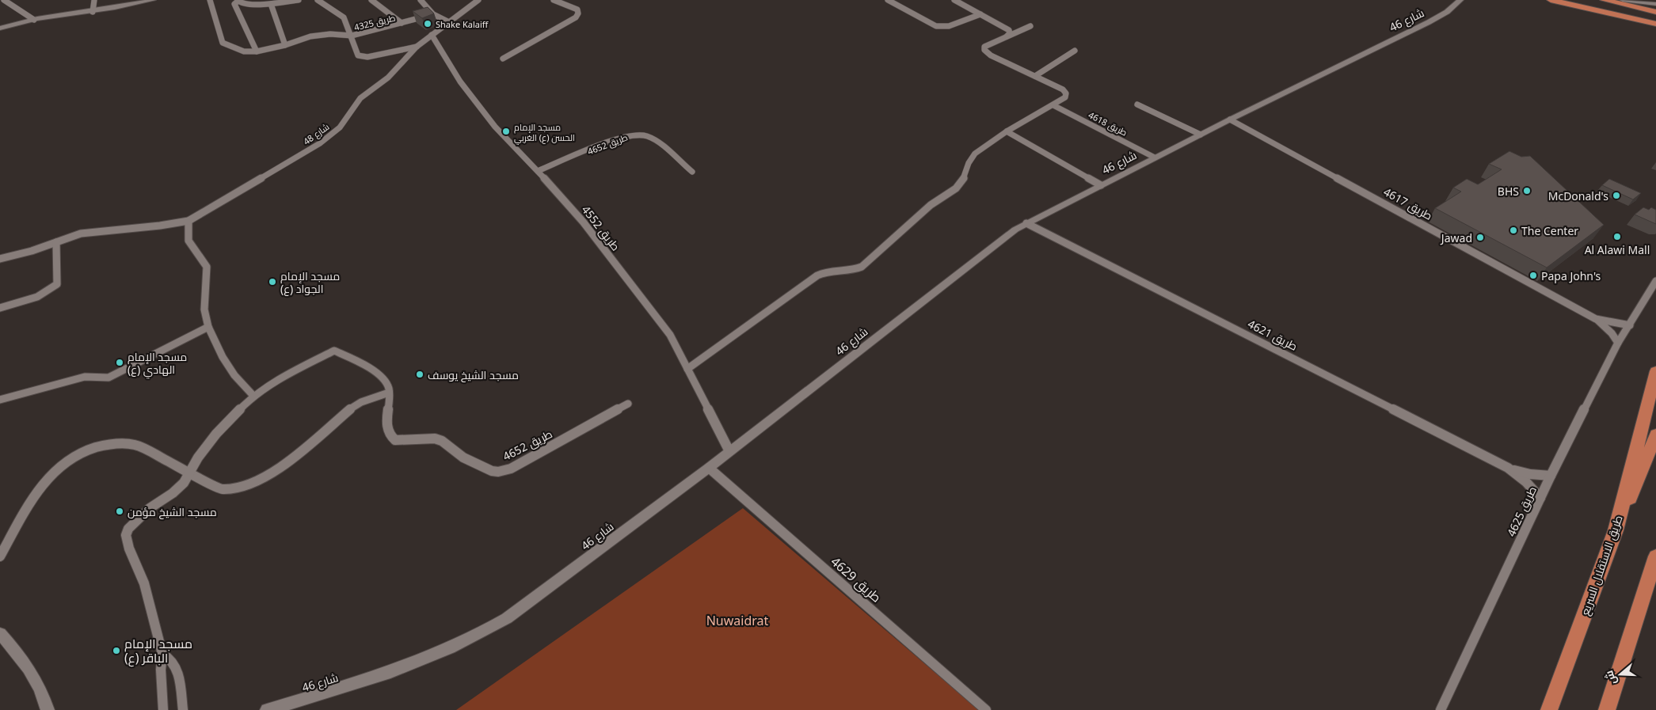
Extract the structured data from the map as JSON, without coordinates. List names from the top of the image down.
{
  "streets": {
    "main road": ["طريق الاستقلال السريع"],
    "street": [
      "شارع 46",
      "طريق 4325",
      "طريق 4618",
      "شارع 48",
      "طريق 4652",
      "طريق 4617",
      "طريق 4552",
      "طريق 4621",
      "طريق 4625",
      "طريق 4629"
    ]
  },
  "crossings": [
    ["شارع 46", "طريق 4618"],
    ["شارع 46", "طريق 4617"],
    ["شارع 46", "طريق 4552"],
    ["شارع 46", "طريق 4621"],
    ["شارع 46", "طريق 4629"],
    ["شارع 48", "طريق 4552"],
    ["طريق 4652", "طريق 4552"],
    ["طريق 4617", "طريق 4625"],
    ["طريق 4621", "طريق 4625"]
  ],
  "parks": ["Nuwaidrat"],
  "places": [
    "Shake Kalaiff",
    "مسجد الإمام الحسن (ع) الغربي",
    "BHS",
    "McDonald's",
    "The Center",
    "Al Alawi Mall",
    "Jawad",
    "Papa John's",
    "مسجد الإمام الجواد (ع)",
    "مسجد الإمام الهادي (ع)",
    "مسجد الشيخ يوسف",
    "مسجد الشيخ مؤمن",
    "مسجد الإمام الباقر (ع)"
  ],
  "north": "left"
}
